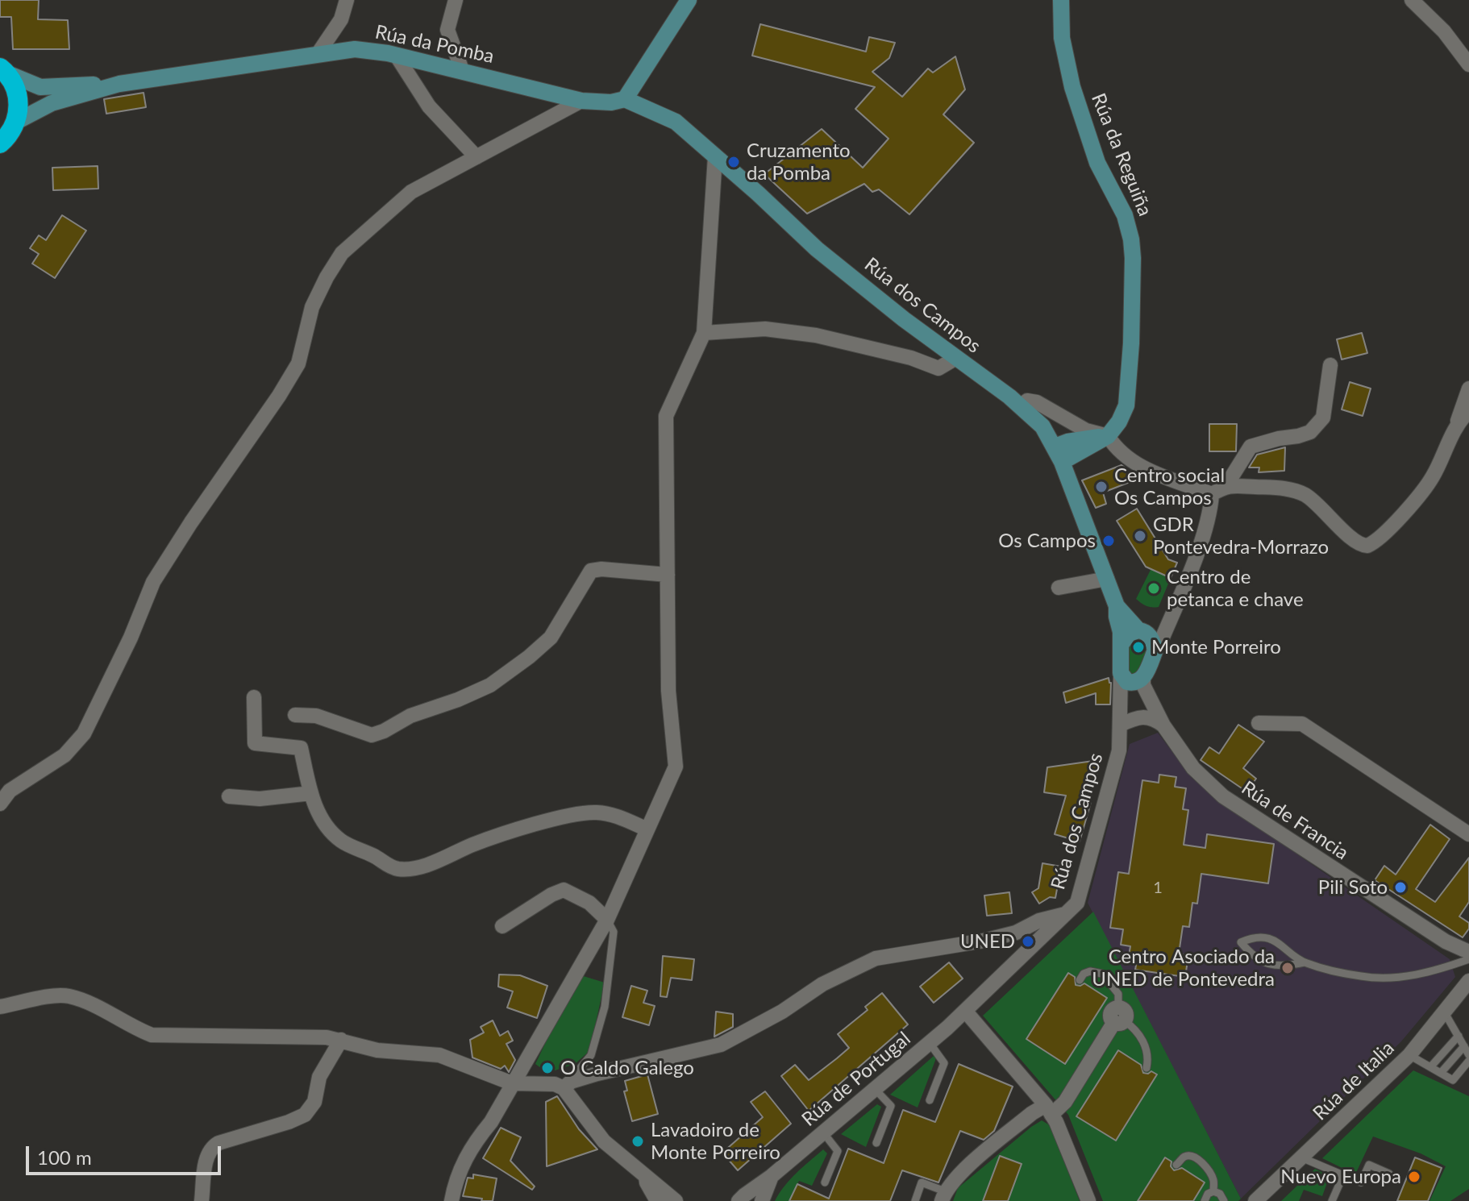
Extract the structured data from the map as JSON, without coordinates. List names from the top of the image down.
{
  "streets": {
    "street": [
      "Rúa da Pomba",
      "Rúa da Reguiña",
      "Rúa dos Campos",
      "Rúa de Francia",
      "Rúa de Portugal",
      "Rúa de Italia"
    ]
  },
  "crossings": [
    ["Rúa da Pomba", "Rúa dos Campos"],
    ["Rúa dos Campos", "Rúa de Francia"],
    ["Rúa dos Campos", "Rúa de Portugal"]
  ],
  "places": [
    "Cruzamento da Pomba",
    "Centro social Os Campos",
    "GDR Pontevedra-Morrazo",
    "Os Campos",
    "Centro de petanca e chave",
    "Monte Porreiro",
    "Pili Soto",
    "UNED",
    "Centro Asociado da UNED de Pontevedra",
    "O Caldo Galego",
    "Lavadoiro de Monte Porreiro",
    "Nuevo Europa"
  ],
  "house_numbers": ["1"],
  "scale_bar": "100 m"
}
